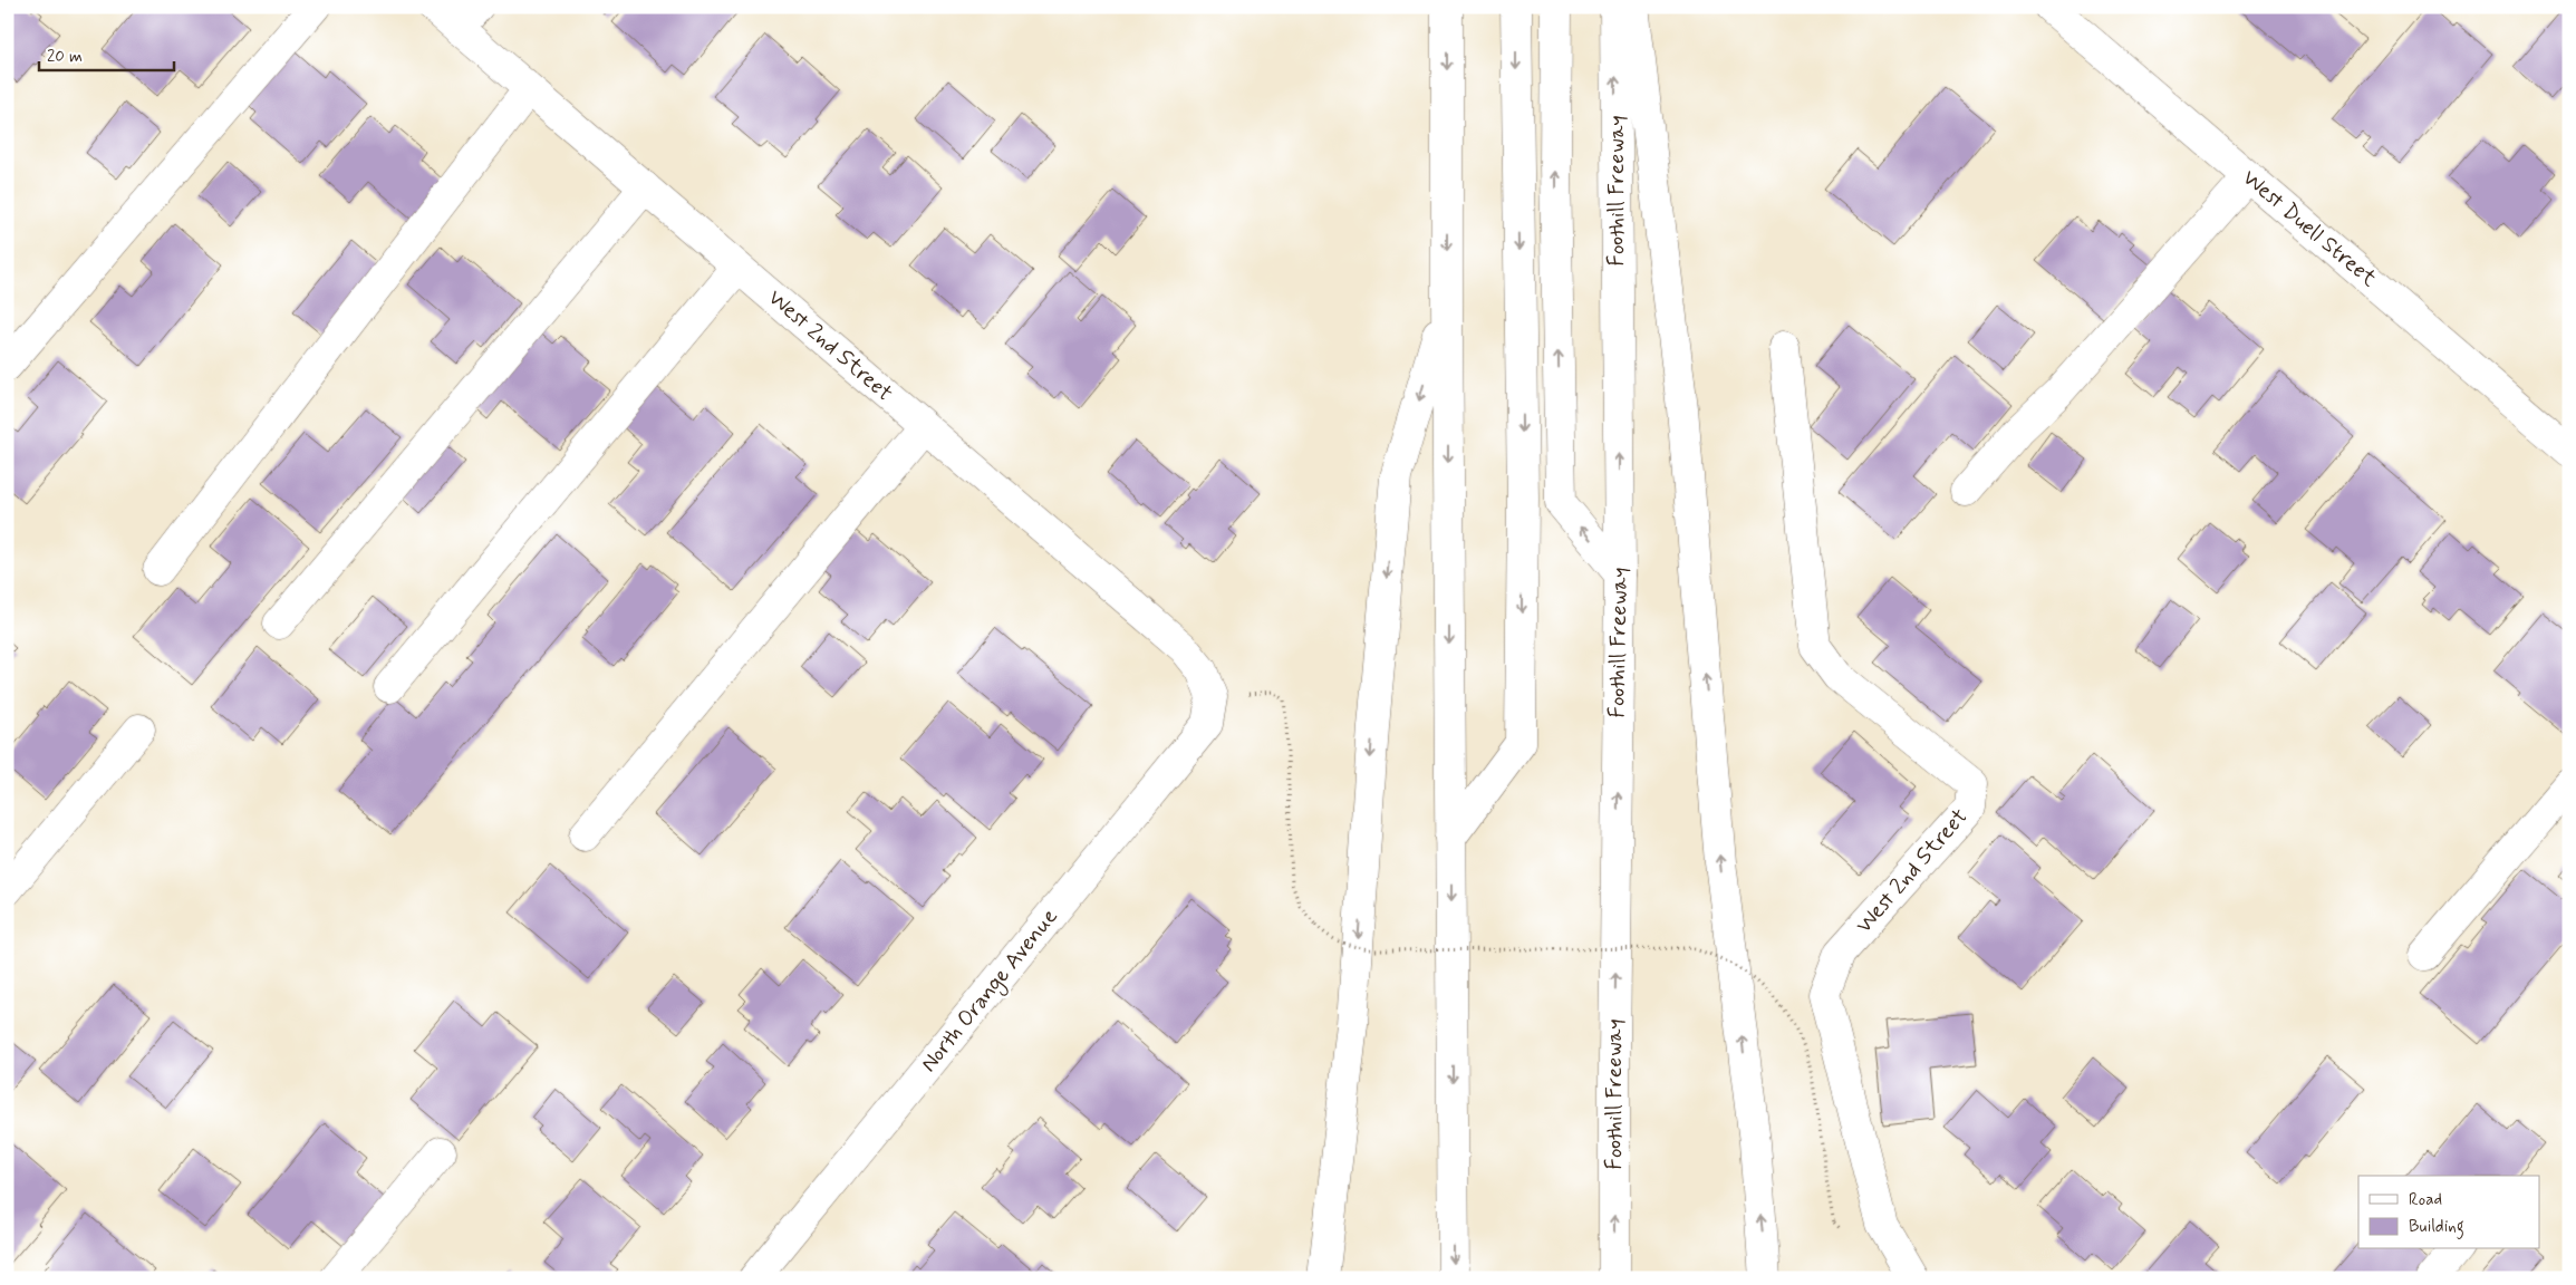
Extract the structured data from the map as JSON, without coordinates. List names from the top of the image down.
{
  "streets": {
    "main road": [
      "Foothill Freeway",
      "West Duell Street",
      "West 2nd Street",
      "North Orange Avenue"
    ]
  },
  "crossings": [
    ["West 2nd Street", "North Orange Avenue"]
  ],
  "legend": ["Road", "Building"],
  "scale_bar": "20 m"
}
